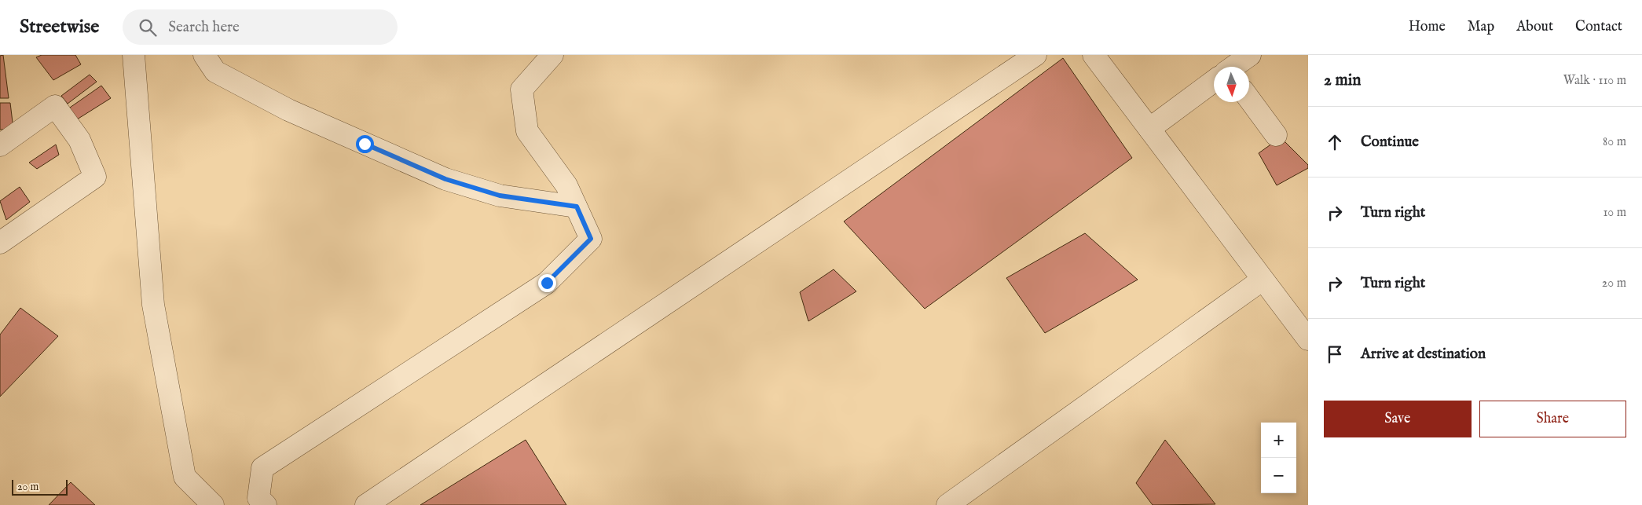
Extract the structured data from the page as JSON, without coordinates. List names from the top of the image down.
{
  "scale_bar": "20 m",
  "north": "bottom",
  "page": {
    "header": "Streetwise",
    "search": "Search here",
    "nav": [
      "Home",
      "Map",
      "About",
      "Contact"
    ],
    "heading": ["2 min", "Walk · 110 m"],
    "list": [
      ["Continue", "80 m"],
      ["Turn right", "10 m"],
      ["Turn right", "20 m"],
      "Arrive at destination"
    ],
    "buttons": ["Save", "Share"],
    "map_buttons": ["+", "−"],
    "scale": "20 m"
  }
}
